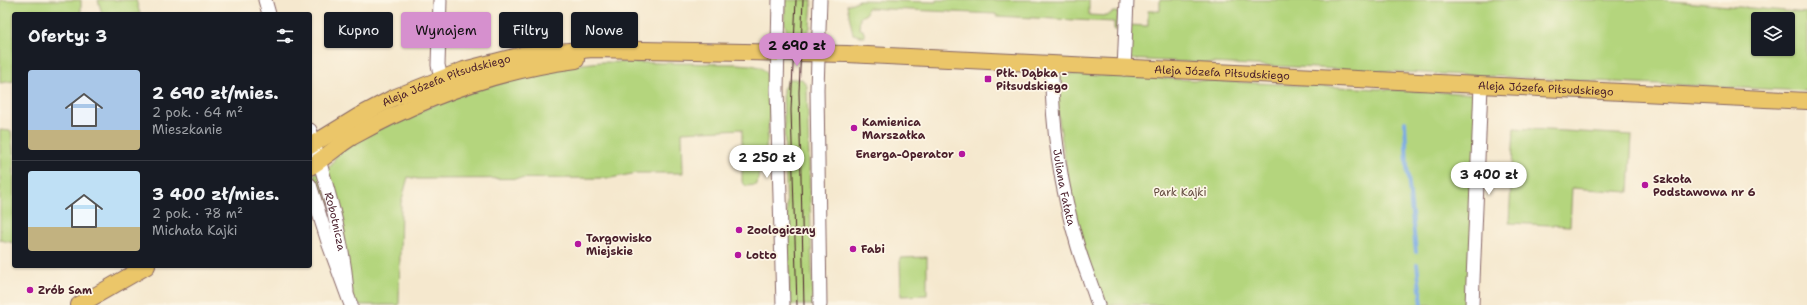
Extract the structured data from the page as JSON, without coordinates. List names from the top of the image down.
{
  "streets": {
    "main road": ["Aleja Józefa Piłsudskiego"],
    "street": ["Juliana Fałata", "Robotnicza"]
  },
  "crossings": [
    ["Aleja Józefa Piłsudskiego", "Juliana Fałata"],
    ["Aleja Józefa Piłsudskiego", "Robotnicza"]
  ],
  "parks": ["Park Kajki"],
  "places": {
    "transit": ["Płk. Dąbka - Piłsudskiego"],
    "other": [
      "Kamienica Marszałka",
      "Energa-Operator",
      "Szkoła Podstawowa nr 6",
      "Zoologiczny",
      "Targowisko Miejskie",
      "Fabi",
      "Lotto",
      "Zrób Sam"
    ]
  },
  "page": {
    "chip": [
      "Kupno",
      "Wynajem",
      "Filtry",
      "Nowe"
    ],
    "heading": "Oferty: 3",
    "price": ["2 690 zł", "2 250 zł", "3 400 zł"],
    "list": [
      {
        "name": "2 690 zł/mies.",
        "note": "2 pok. · 64 m² · Mieszkanie"
      },
      {
        "name": "3 400 zł/mies.",
        "note": "2 pok. · 78 m² · Michała Kajki"
      }
    ]
  }
}
